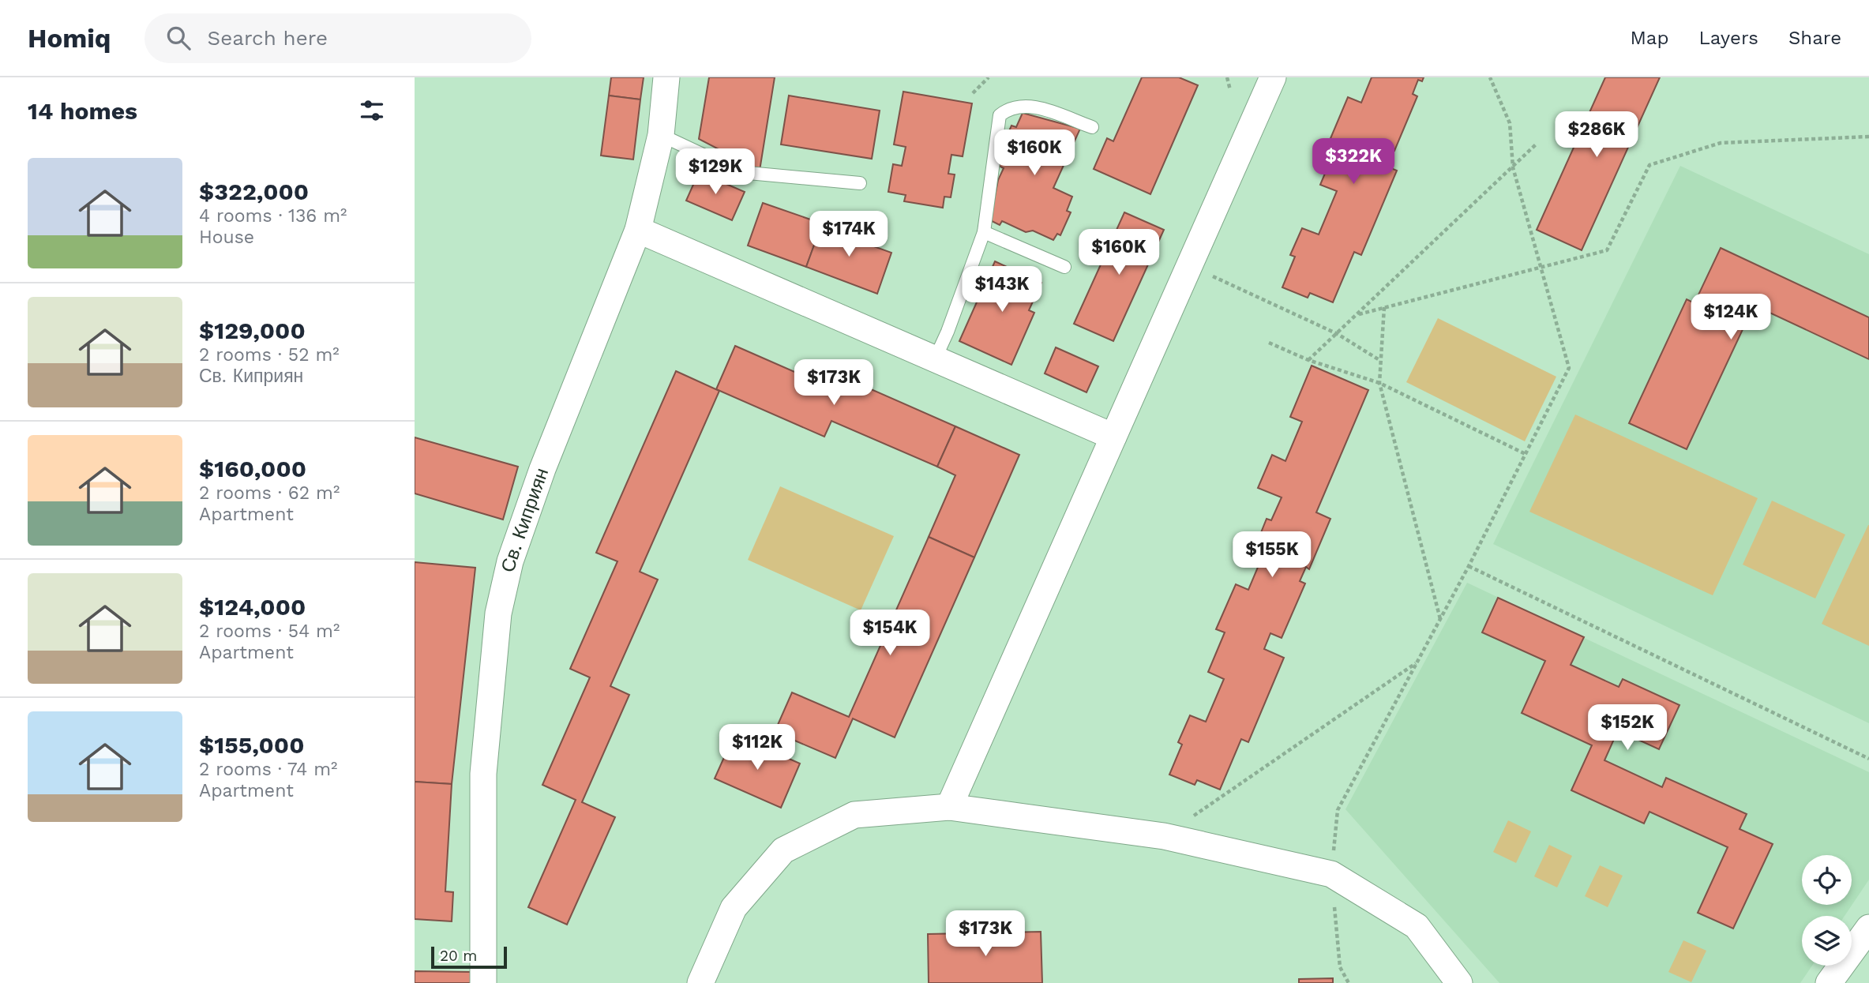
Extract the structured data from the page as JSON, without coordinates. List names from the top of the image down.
{
  "streets": {
    "street": ["Св. Киприян"]
  },
  "scale_bar": "20 m",
  "page": {
    "header": "Homiq",
    "search": "Search here",
    "nav": ["Map", "Layers", "Share"],
    "heading": "14 homes",
    "price": [
      "$286K",
      "$160K",
      "$322K",
      "$129K",
      "$174K",
      "$160K",
      "$143K",
      "$124K",
      "$173K",
      "$155K",
      "$154K",
      "$152K",
      "$112K",
      "$173K"
    ],
    "list": [
      {
        "name": "$322,000",
        "note": "4 rooms · 136 m² · House"
      },
      {
        "name": "$129,000",
        "note": "2 rooms · 52 m² · Св. Киприян"
      },
      {
        "name": "$160,000",
        "note": "2 rooms · 62 m² · Apartment"
      },
      {
        "name": "$124,000",
        "note": "2 rooms · 54 m² · Apartment"
      },
      {
        "name": "$155,000",
        "note": "2 rooms · 74 m² · Apartment"
      }
    ],
    "scale": "20 m"
  }
}
